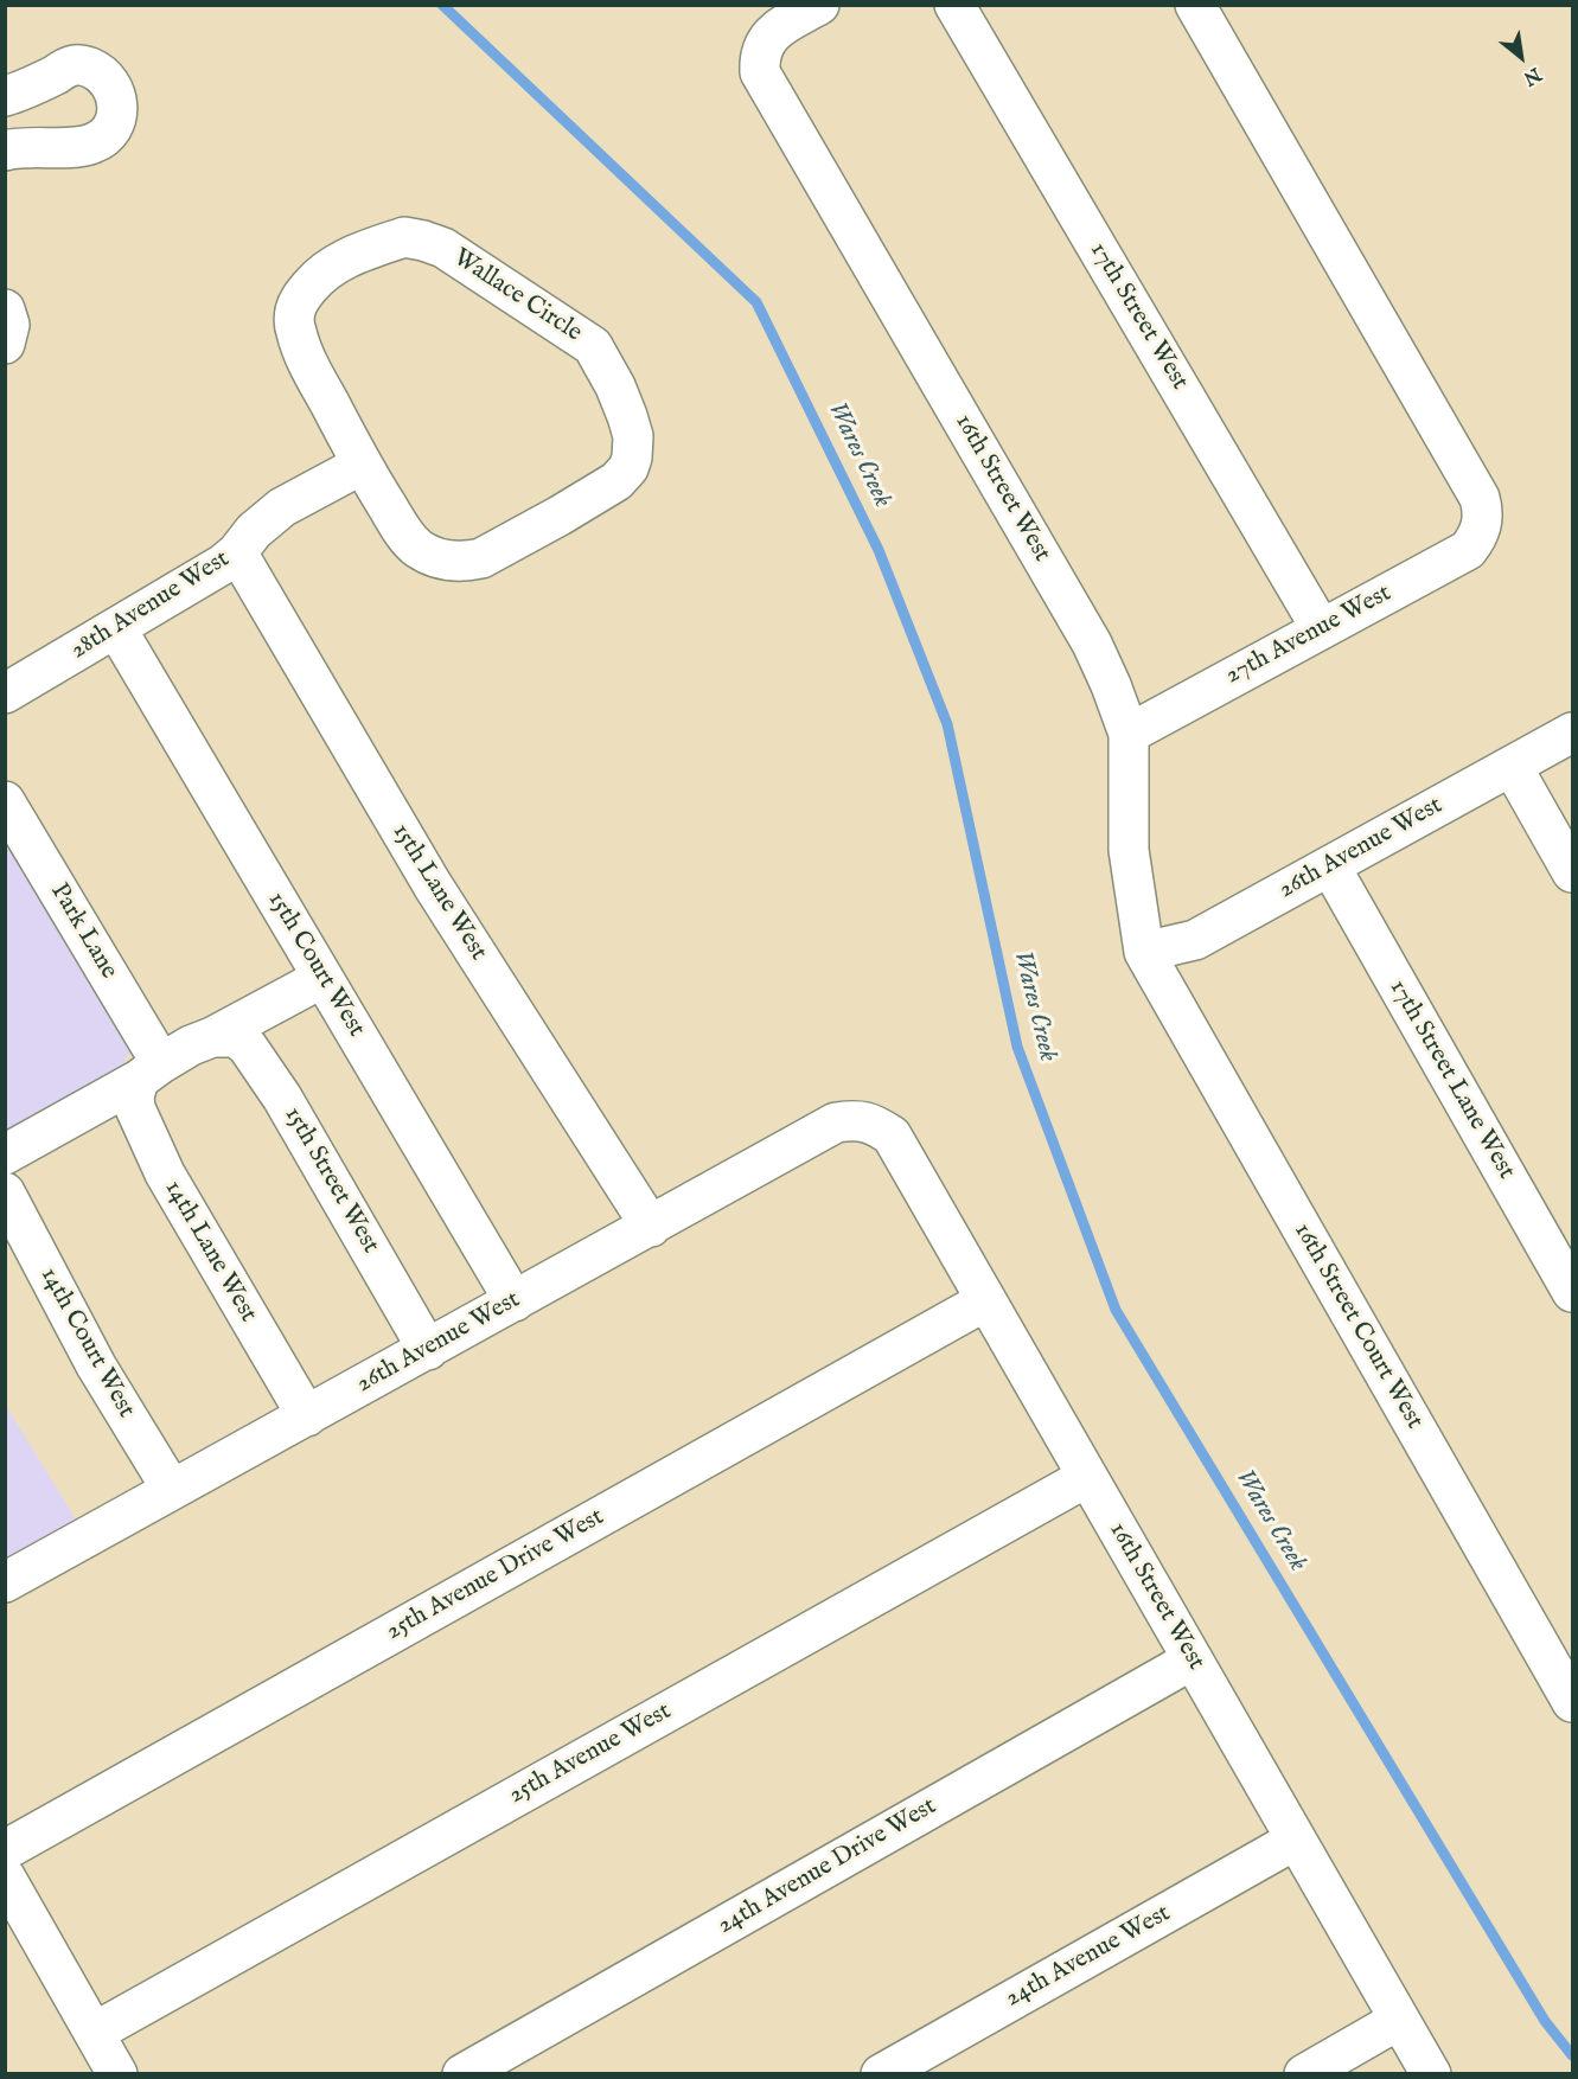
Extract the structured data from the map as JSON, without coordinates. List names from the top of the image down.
{
  "streets": {
    "street": [
      "Wallace Circle",
      "17th Street West",
      "16th Street West",
      "28th Avenue West",
      "27th Avenue West",
      "26th Avenue West",
      "15th Lane West",
      "Park Lane",
      "15th Court West",
      "17th Street Lane West",
      "15th Street West",
      "14th Lane West",
      "16th Street Court West",
      "14th Court West",
      "25th Avenue Drive West",
      "25th Avenue West",
      "24th Avenue Drive West",
      "24th Avenue West"
    ]
  },
  "crossings": [
    ["Wallace Circle", "28th Avenue West"],
    ["17th Street West", "27th Avenue West"],
    ["16th Street West", "27th Avenue West"],
    ["16th Street West", "26th Avenue West"],
    ["16th Street West", "16th Street Court West"],
    ["16th Street West", "25th Avenue Drive West"],
    ["16th Street West", "25th Avenue West"],
    ["16th Street West", "24th Avenue Drive West"],
    ["16th Street West", "24th Avenue West"],
    ["28th Avenue West", "15th Lane West"],
    ["28th Avenue West", "15th Court West"],
    ["26th Avenue West", "15th Lane West"],
    ["26th Avenue West", "15th Court West"],
    ["26th Avenue West", "17th Street Lane West"],
    ["26th Avenue West", "15th Street West"],
    ["26th Avenue West", "14th Lane West"],
    ["26th Avenue West", "16th Street Court West"],
    ["26th Avenue West", "14th Court West"],
    ["Park Lane", "14th Lane West"]
  ],
  "water": ["Wares Creek"],
  "north": "bottom right"
}
